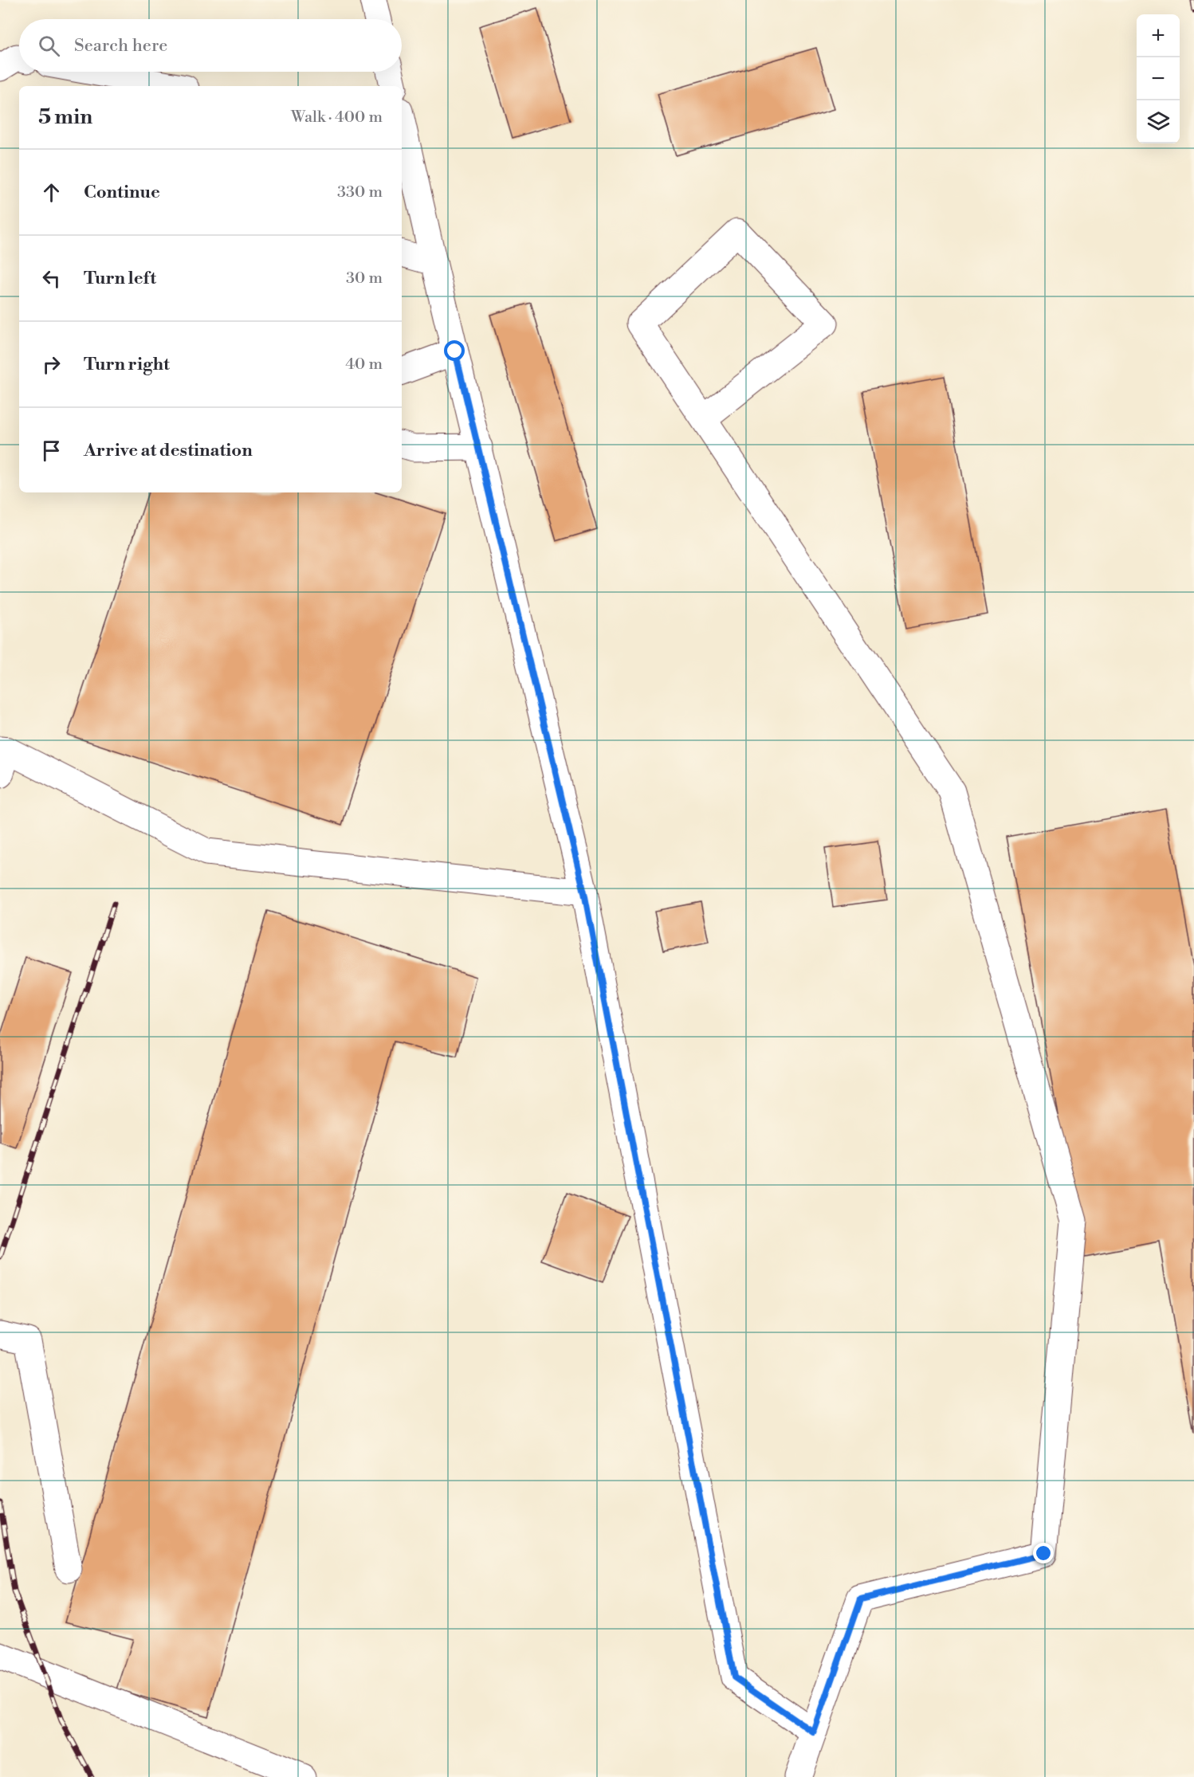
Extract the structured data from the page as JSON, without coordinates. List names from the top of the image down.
{
  "page": {
    "map_buttons": ["+", "−"],
    "search": "Search here",
    "heading": ["5 min", "Walk · 400 m"],
    "list": [
      ["Continue", "330 m"],
      ["Turn left", "30 m"],
      ["Turn right", "40 m"],
      "Arrive at destination"
    ]
  }
}
